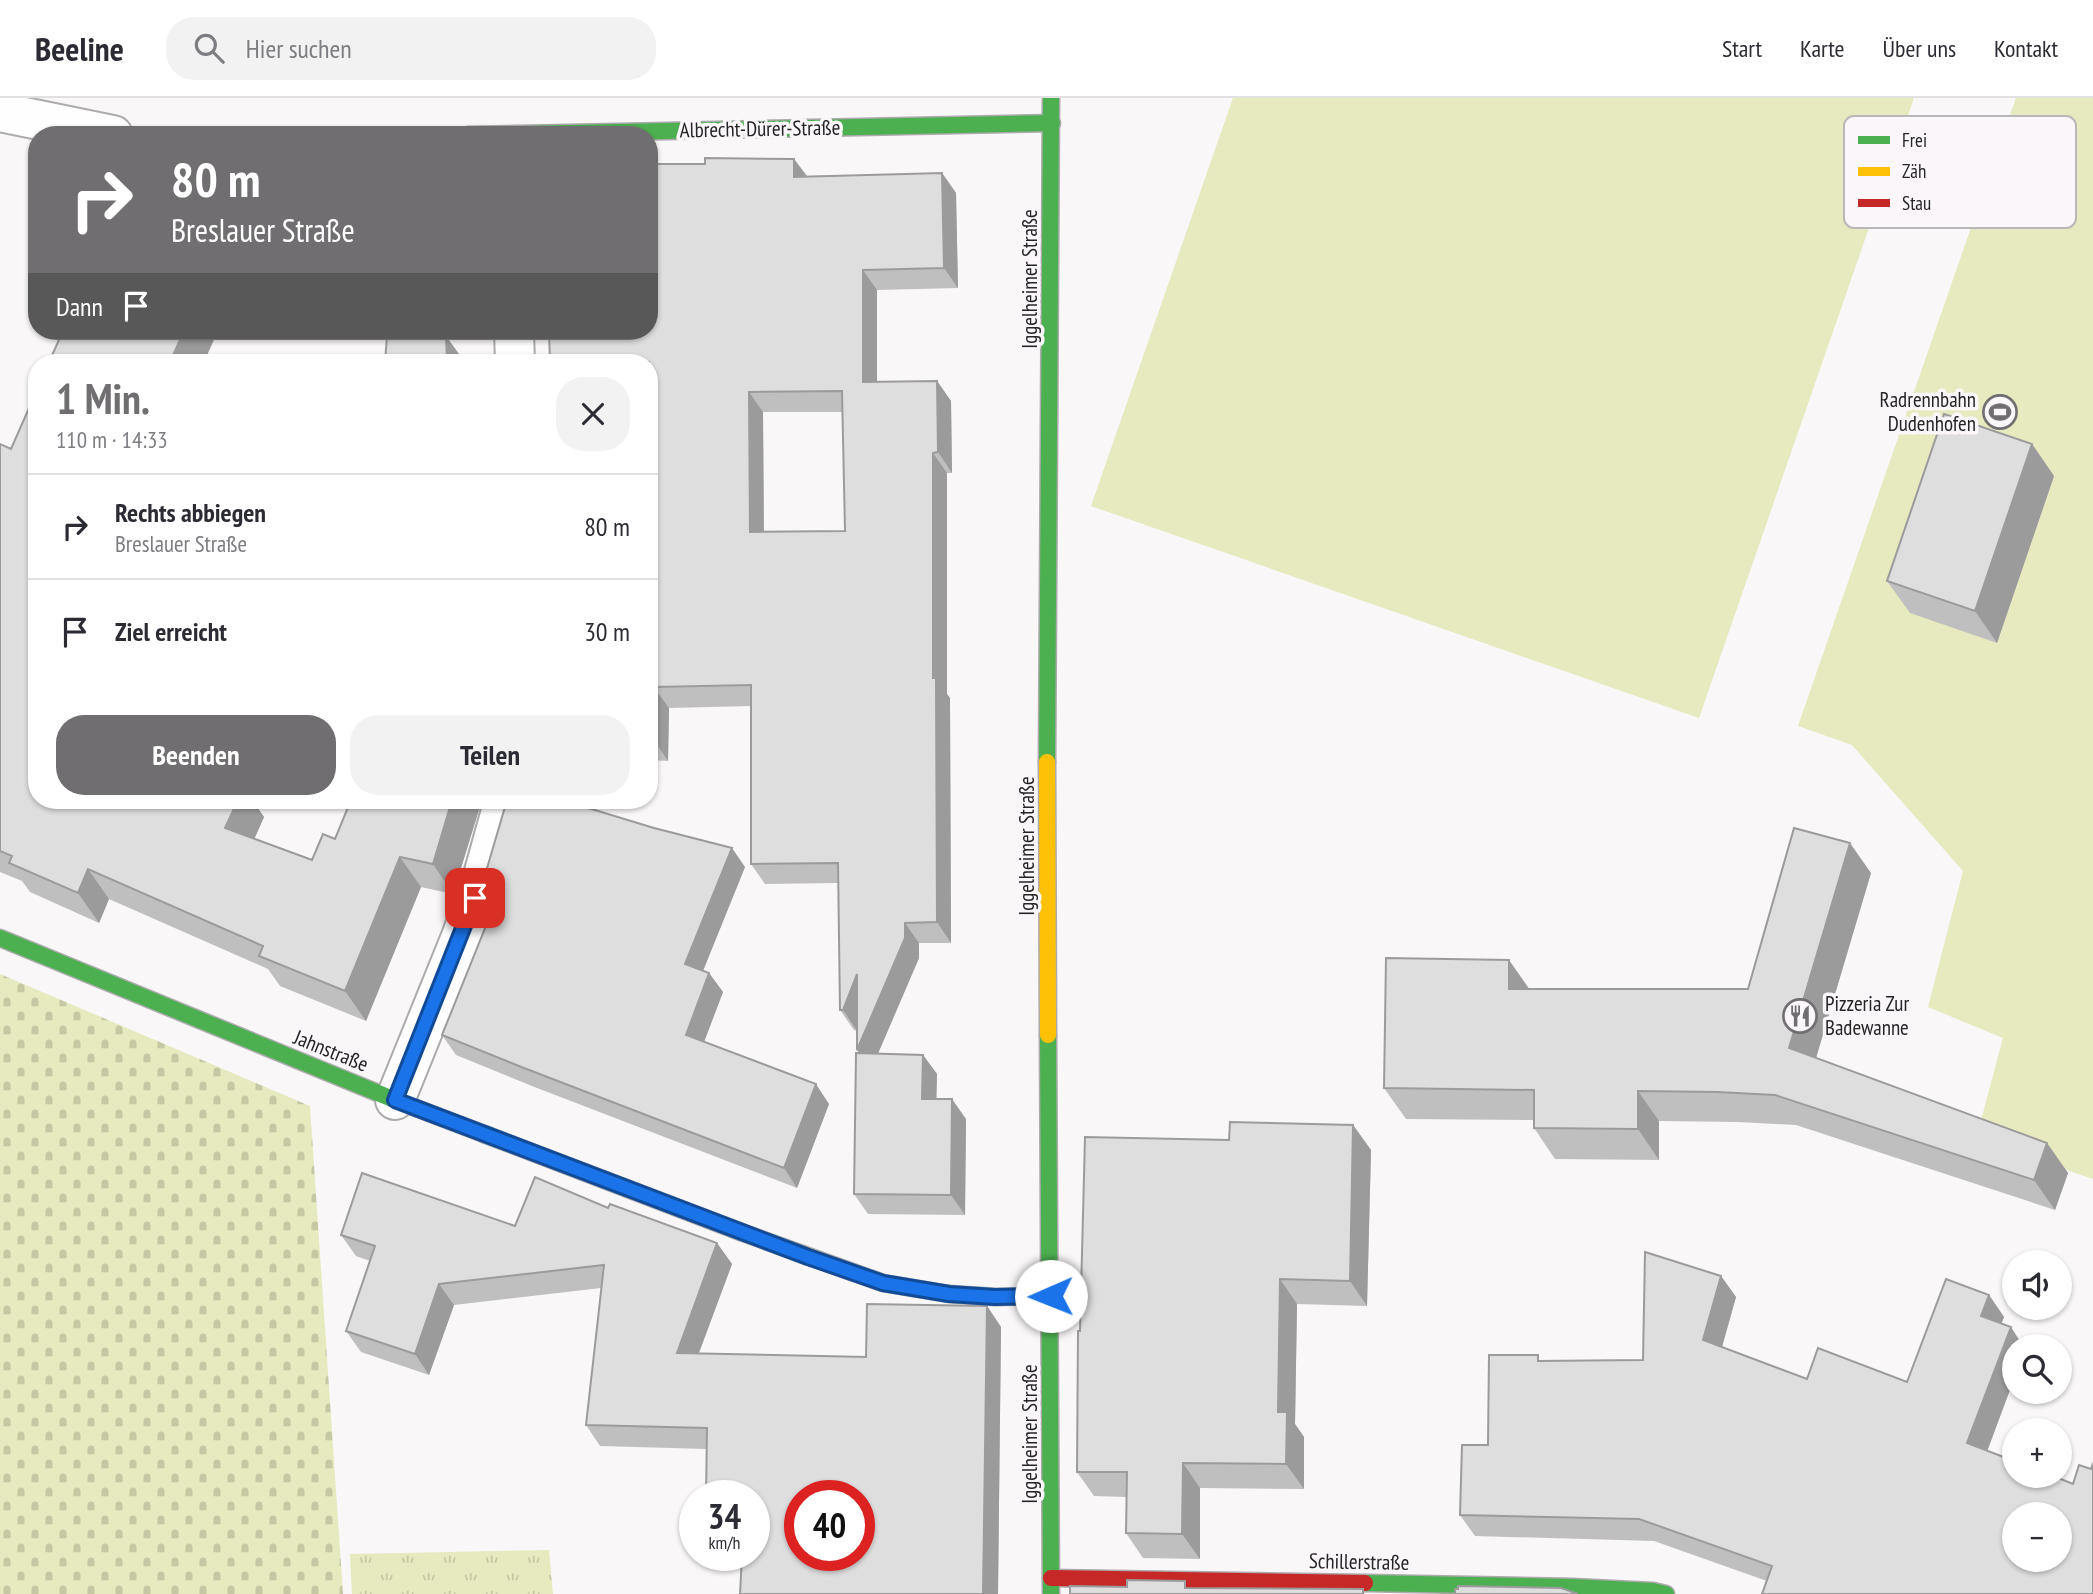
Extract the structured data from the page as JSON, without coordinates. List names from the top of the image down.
{
  "streets": {
    "street": [
      "Albrecht-Dürer-Straße",
      "Iggelheimer Straße",
      "Jahnstraße",
      "Schillerstraße"
    ]
  },
  "crossings": [
    ["Albrecht-Dürer-Straße", "Iggelheimer Straße"],
    ["Iggelheimer Straße", "Jahnstraße"],
    ["Iggelheimer Straße", "Schillerstraße"]
  ],
  "places": {
    "sports": ["Radrennbahn Dudenhofen"],
    "restaurant": ["Pizzeria Zur Badewanne"]
  },
  "legend": ["Frei", "Zäh", "Stau"],
  "page": {
    "header": "Beeline",
    "search": "Hier suchen",
    "nav": [
      "Start",
      "Karte",
      "Über uns",
      "Kontakt"
    ],
    "turn": ["80 m", "Breslauer Straße"],
    "then": "Dann",
    "heading": ["1 Min.", "110 m · 14:33"],
    "list": [
      {
        "name": "Rechts abbiegen",
        "note": "Breslauer Straße",
        "value": "80 m"
      },
      {
        "name": "Ziel erreicht",
        "value": "30 m"
      }
    ],
    "buttons": ["Beenden", "Teilen"],
    "map_buttons": ["+", "−"],
    "speed": "34 km/h",
    "limit": "40"
  }
}
